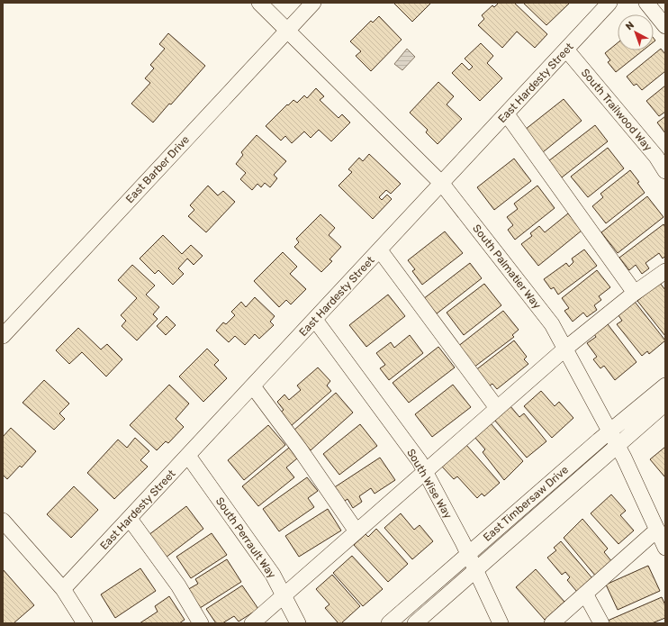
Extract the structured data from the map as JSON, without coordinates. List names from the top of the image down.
{
  "streets": {
    "street": [
      "East Hardesty Street",
      "South Trailwood Way",
      "East Barber Drive",
      "South Palmatier Way",
      "South Wise Way",
      "East Timbersaw Drive",
      "South Perrault Way"
    ]
  },
  "crossings": [
    ["East Hardesty Street", "South Trailwood Way"],
    ["East Hardesty Street", "South Palmatier Way"],
    ["East Hardesty Street", "South Wise Way"],
    ["East Hardesty Street", "South Perrault Way"],
    ["East Barber Drive", "South Palmatier Way"],
    ["South Palmatier Way", "East Timbersaw Drive"],
    ["South Wise Way", "East Timbersaw Drive"]
  ],
  "north": "top left"
}
